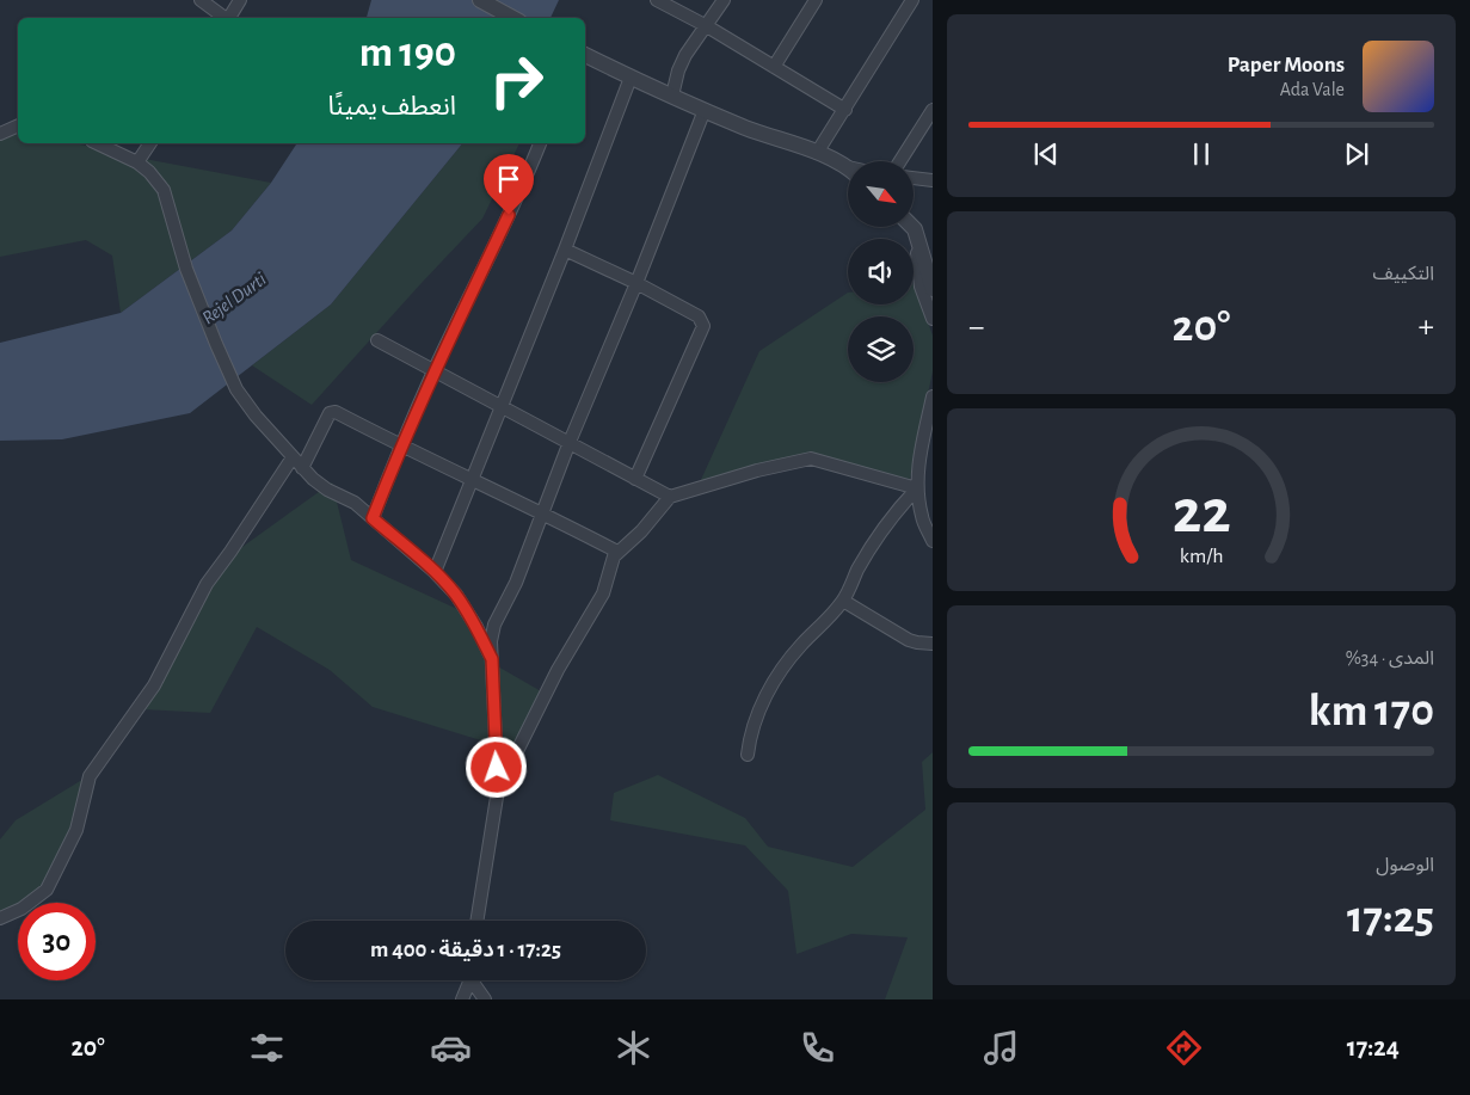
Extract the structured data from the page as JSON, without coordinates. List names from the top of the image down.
{
  "water": ["Rejel Durti"],
  "north": "bottom right",
  "page": {
    "turn": ["190 m", "انعطف يمينًا"],
    "song": ["Paper Moons", "Ada Vale"],
    "tile": [
      "التكييف",
      ["المدى · 34%", "170 km"],
      ["الوصول", "17:25"]
    ],
    "heat": ["−", "20°", "+"],
    "limit": "30",
    "trip": "17:25 · 1 دقيقة · 400 m",
    "tabs": ["17:24", "20°"],
    "gauge": ["22", "km/h"]
  }
}
